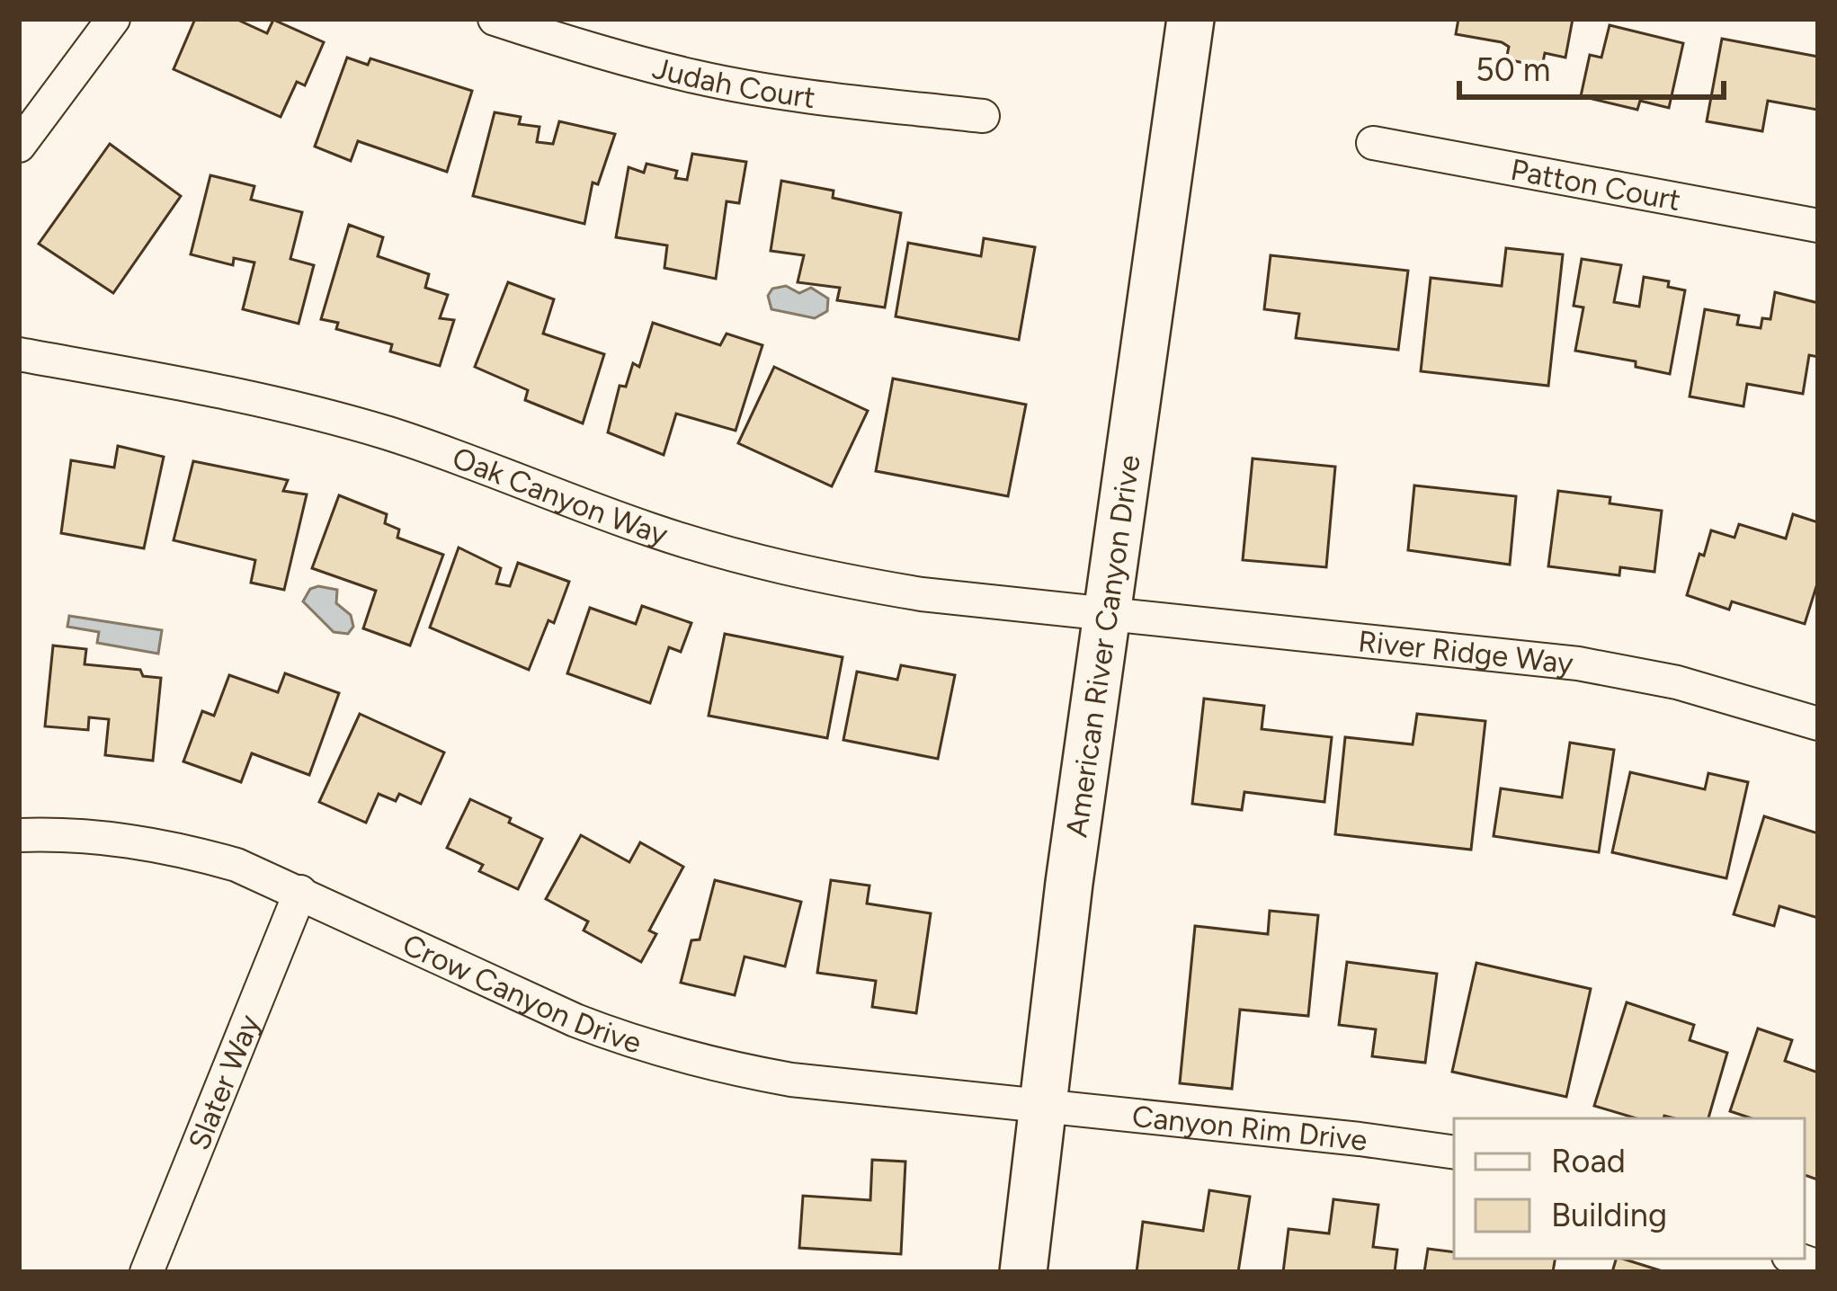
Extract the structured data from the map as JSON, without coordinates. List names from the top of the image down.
{
  "streets": {
    "main road": ["American River Canyon Drive"],
    "street": [
      "Judah Court",
      "Patton Court",
      "Oak Canyon Way",
      "River Ridge Way",
      "Crow Canyon Drive",
      "Slater Way",
      "Canyon Rim Drive"
    ]
  },
  "crossings": [
    ["Oak Canyon Way", "American River Canyon Drive"],
    ["Oak Canyon Way", "River Ridge Way"],
    ["American River Canyon Drive", "River Ridge Way"],
    ["American River Canyon Drive", "Crow Canyon Drive"],
    ["American River Canyon Drive", "Canyon Rim Drive"],
    ["Crow Canyon Drive", "Slater Way"],
    ["Crow Canyon Drive", "Canyon Rim Drive"]
  ],
  "legend": ["Road", "Building"],
  "scale_bar": "50 m"
}
